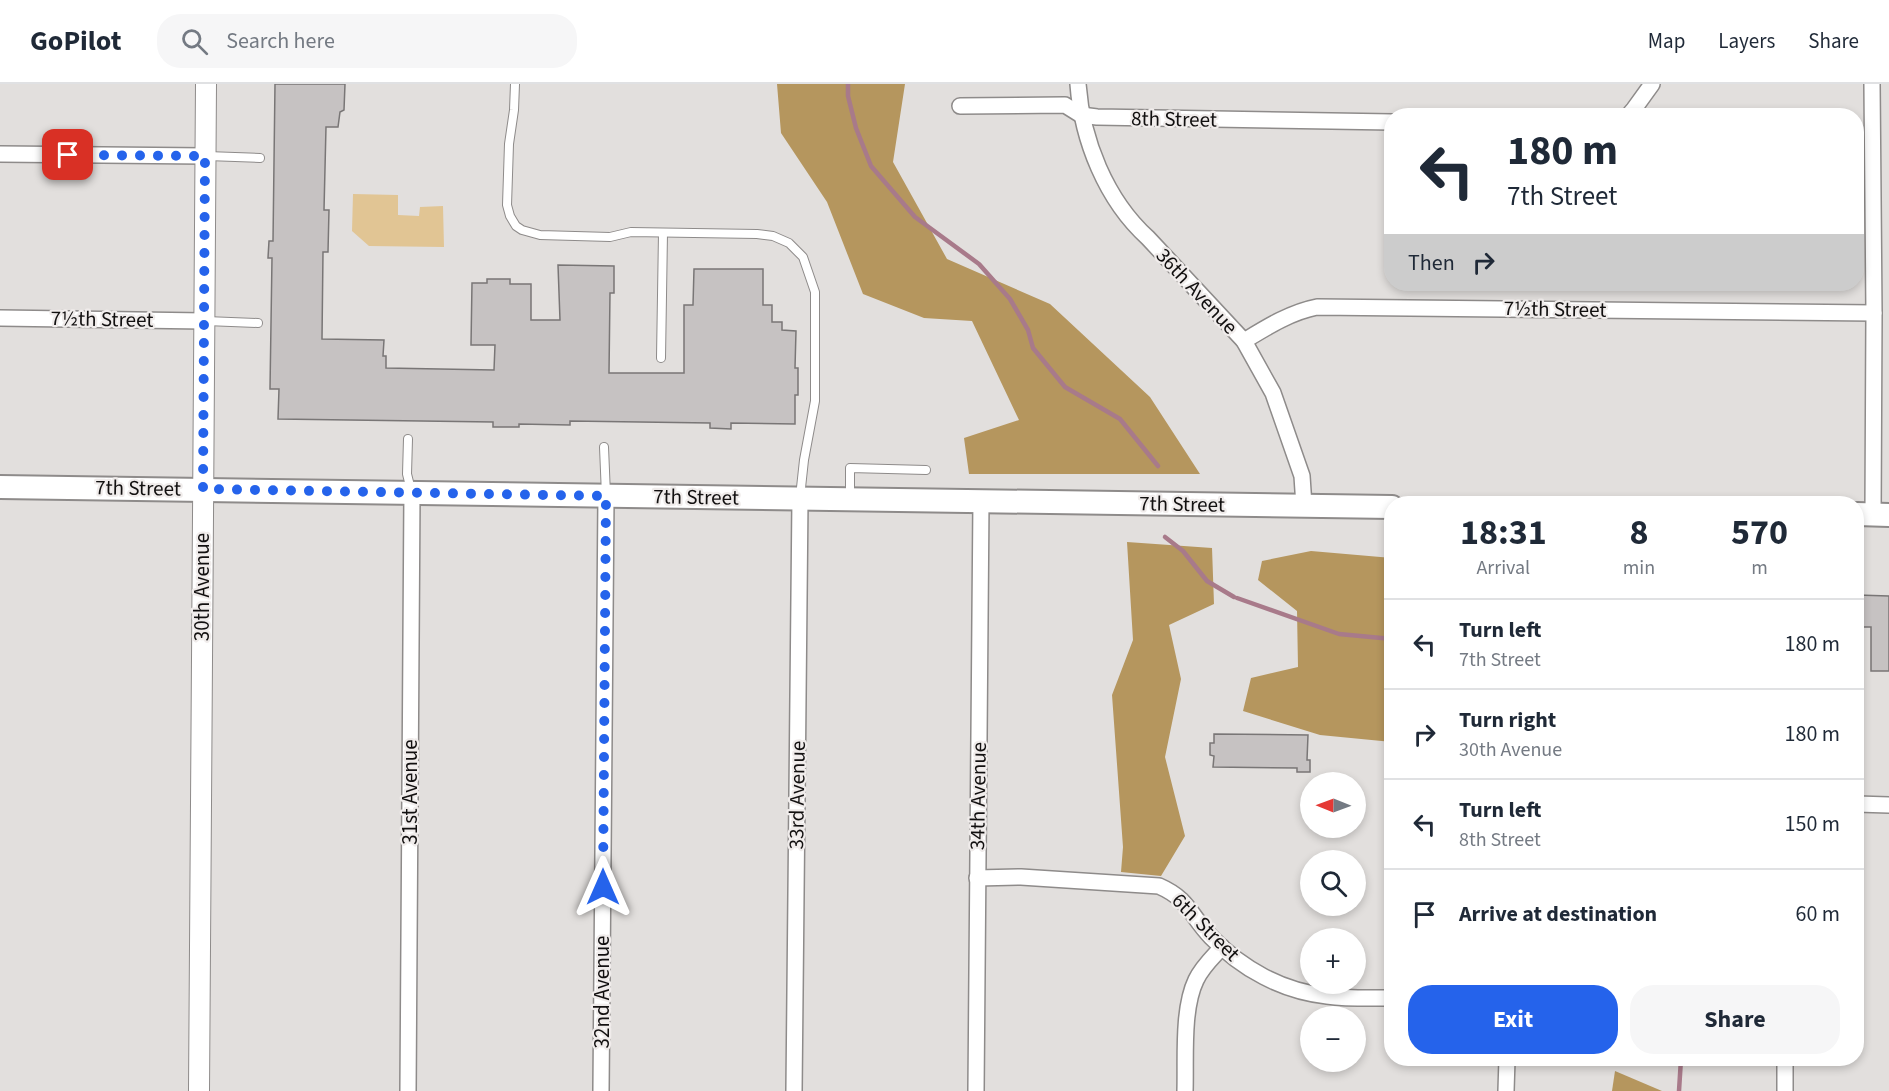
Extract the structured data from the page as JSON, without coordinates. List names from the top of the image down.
{
  "streets": {
    "main road": ["7th Street"],
    "street": [
      "8th Street",
      "36th Avenue",
      "7½th Street",
      "30th Avenue",
      "31st Avenue",
      "33rd Avenue",
      "34th Avenue",
      "6th Street",
      "32nd Avenue"
    ]
  },
  "crossings": [
    ["8th Street", "36th Avenue"],
    ["36th Avenue", "7½th Street"],
    ["36th Avenue", "7th Street"],
    ["7½th Street", "30th Avenue"],
    ["7th Street", "30th Avenue"],
    ["7th Street", "31st Avenue"],
    ["7th Street", "33rd Avenue"],
    ["7th Street", "34th Avenue"],
    ["7th Street", "32nd Avenue"],
    ["34th Avenue", "6th Street"]
  ],
  "north": "left",
  "page": {
    "header": "GoPilot",
    "search": "Search here",
    "nav": ["Map", "Layers", "Share"],
    "turn": ["180 m", "7th Street"],
    "then": "Then",
    "eta": [
      "18:31",
      "Arrival",
      "8",
      "min",
      "570",
      "m"
    ],
    "list": [
      {
        "name": "Turn left",
        "note": "7th Street",
        "value": "180 m"
      },
      {
        "name": "Turn right",
        "note": "30th Avenue",
        "value": "180 m"
      },
      {
        "name": "Turn left",
        "note": "8th Street",
        "value": "150 m"
      },
      {
        "name": "Arrive at destination",
        "value": "60 m"
      }
    ],
    "map_buttons": ["+", "−"],
    "buttons": ["Exit", "Share"]
  }
}
